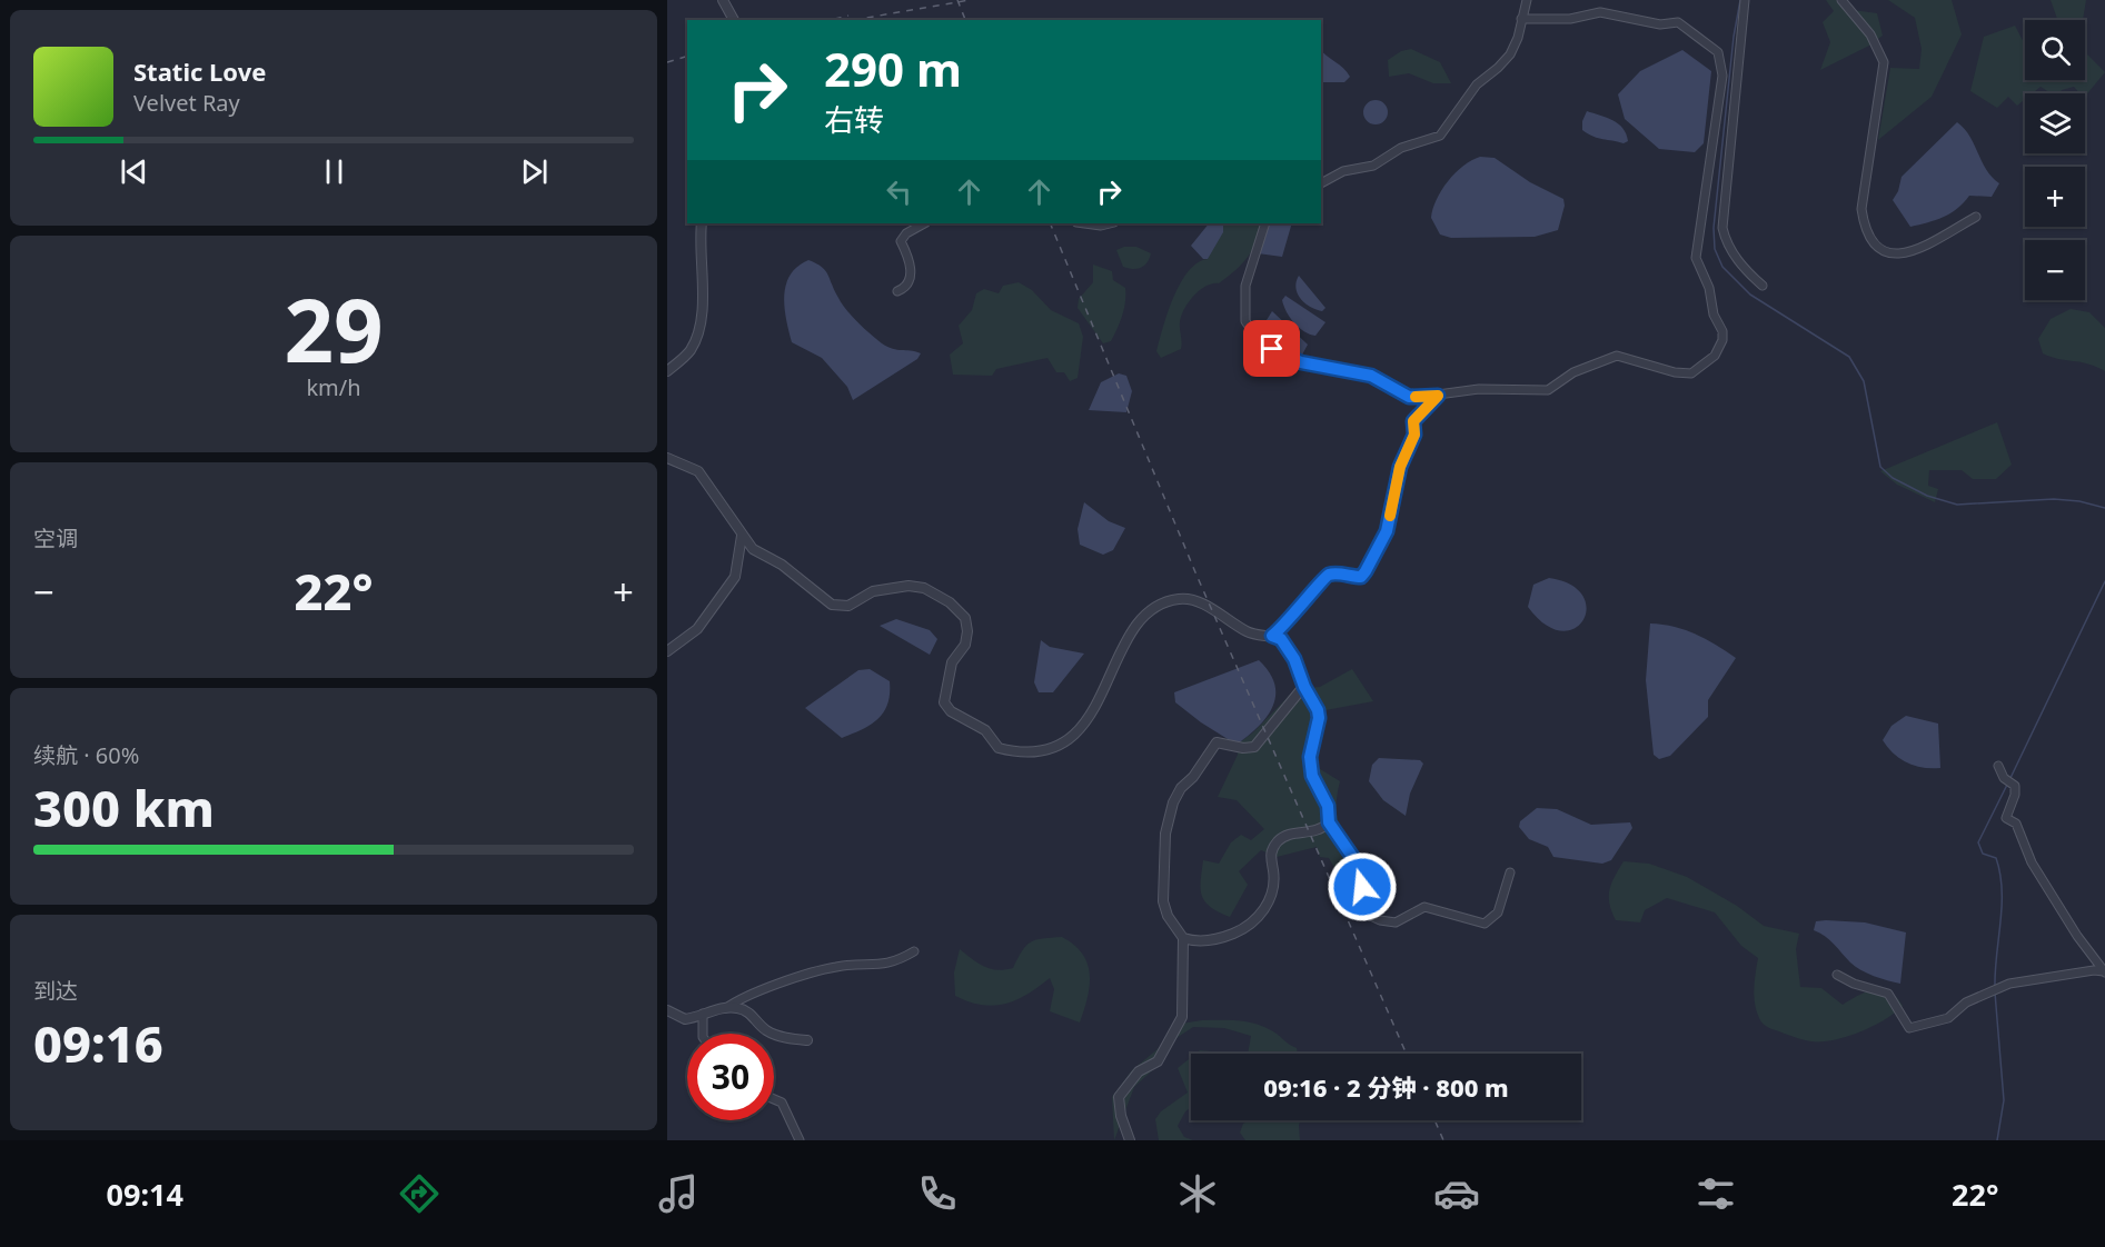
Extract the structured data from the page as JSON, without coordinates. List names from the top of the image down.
{
  "page": {
    "map_buttons": ["+", "−"],
    "turn": ["290 m", "右转"],
    "song": ["Static Love", "Velvet Ray"],
    "tile": [
      ["29", "km/h"],
      "空调",
      ["续航 · 60%", "300 km"],
      ["到达", "09:16"]
    ],
    "heat": ["−", "22°", "+"],
    "limit": "30",
    "trip": "09:16 · 2 分钟 · 800 m",
    "tabs": ["09:14", "22°"]
  }
}
